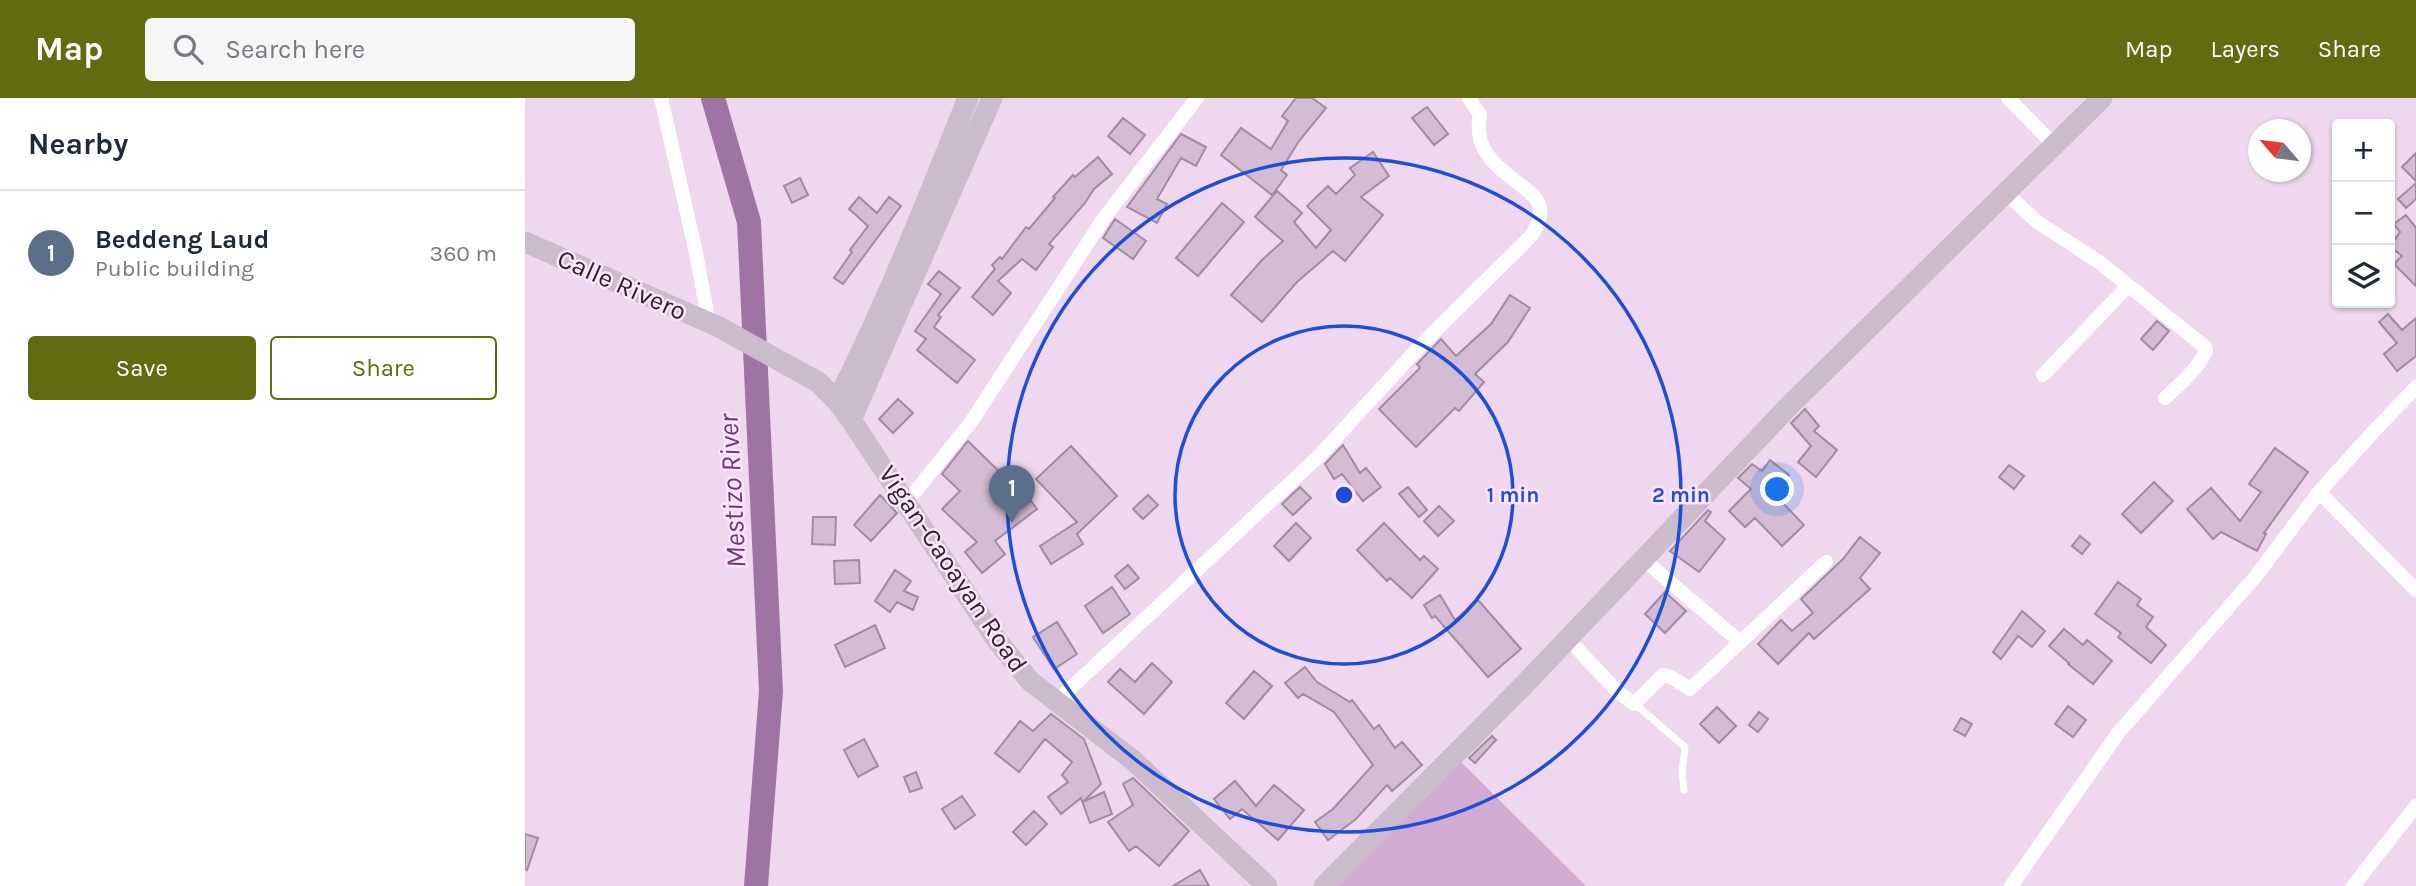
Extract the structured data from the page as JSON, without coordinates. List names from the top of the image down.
{
  "streets": {
    "main road": ["Calle Rivero", "Vigan-Caoayan Road"]
  },
  "crossings": [
    ["Calle Rivero", "Vigan-Caoayan Road"]
  ],
  "water": ["Mestizo River"],
  "north": "top left",
  "page": {
    "header": "Map",
    "search": "Search here",
    "nav": ["Map", "Layers", "Share"],
    "heading": "Nearby",
    "map_buttons": ["+", "−"],
    "list": [
      {
        "mark": "1",
        "name": "Beddeng Laud",
        "note": "Public building",
        "value": "360 m"
      }
    ],
    "buttons": ["Save", "Share"],
    "pins": "1"
  },
  "rings": ["1 min", "2 min"]
}
